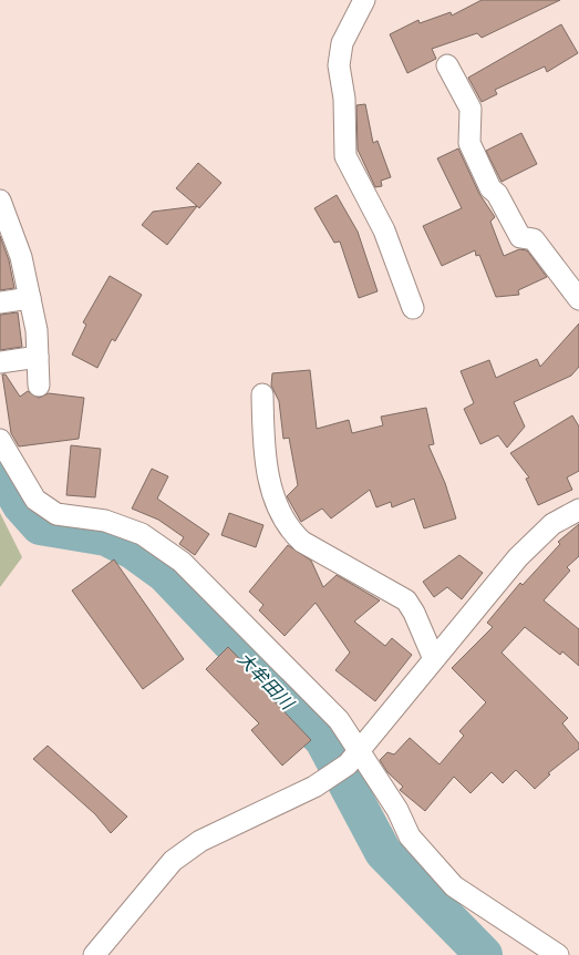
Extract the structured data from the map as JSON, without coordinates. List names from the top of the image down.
{
  "water": ["大牟田川"]
}
